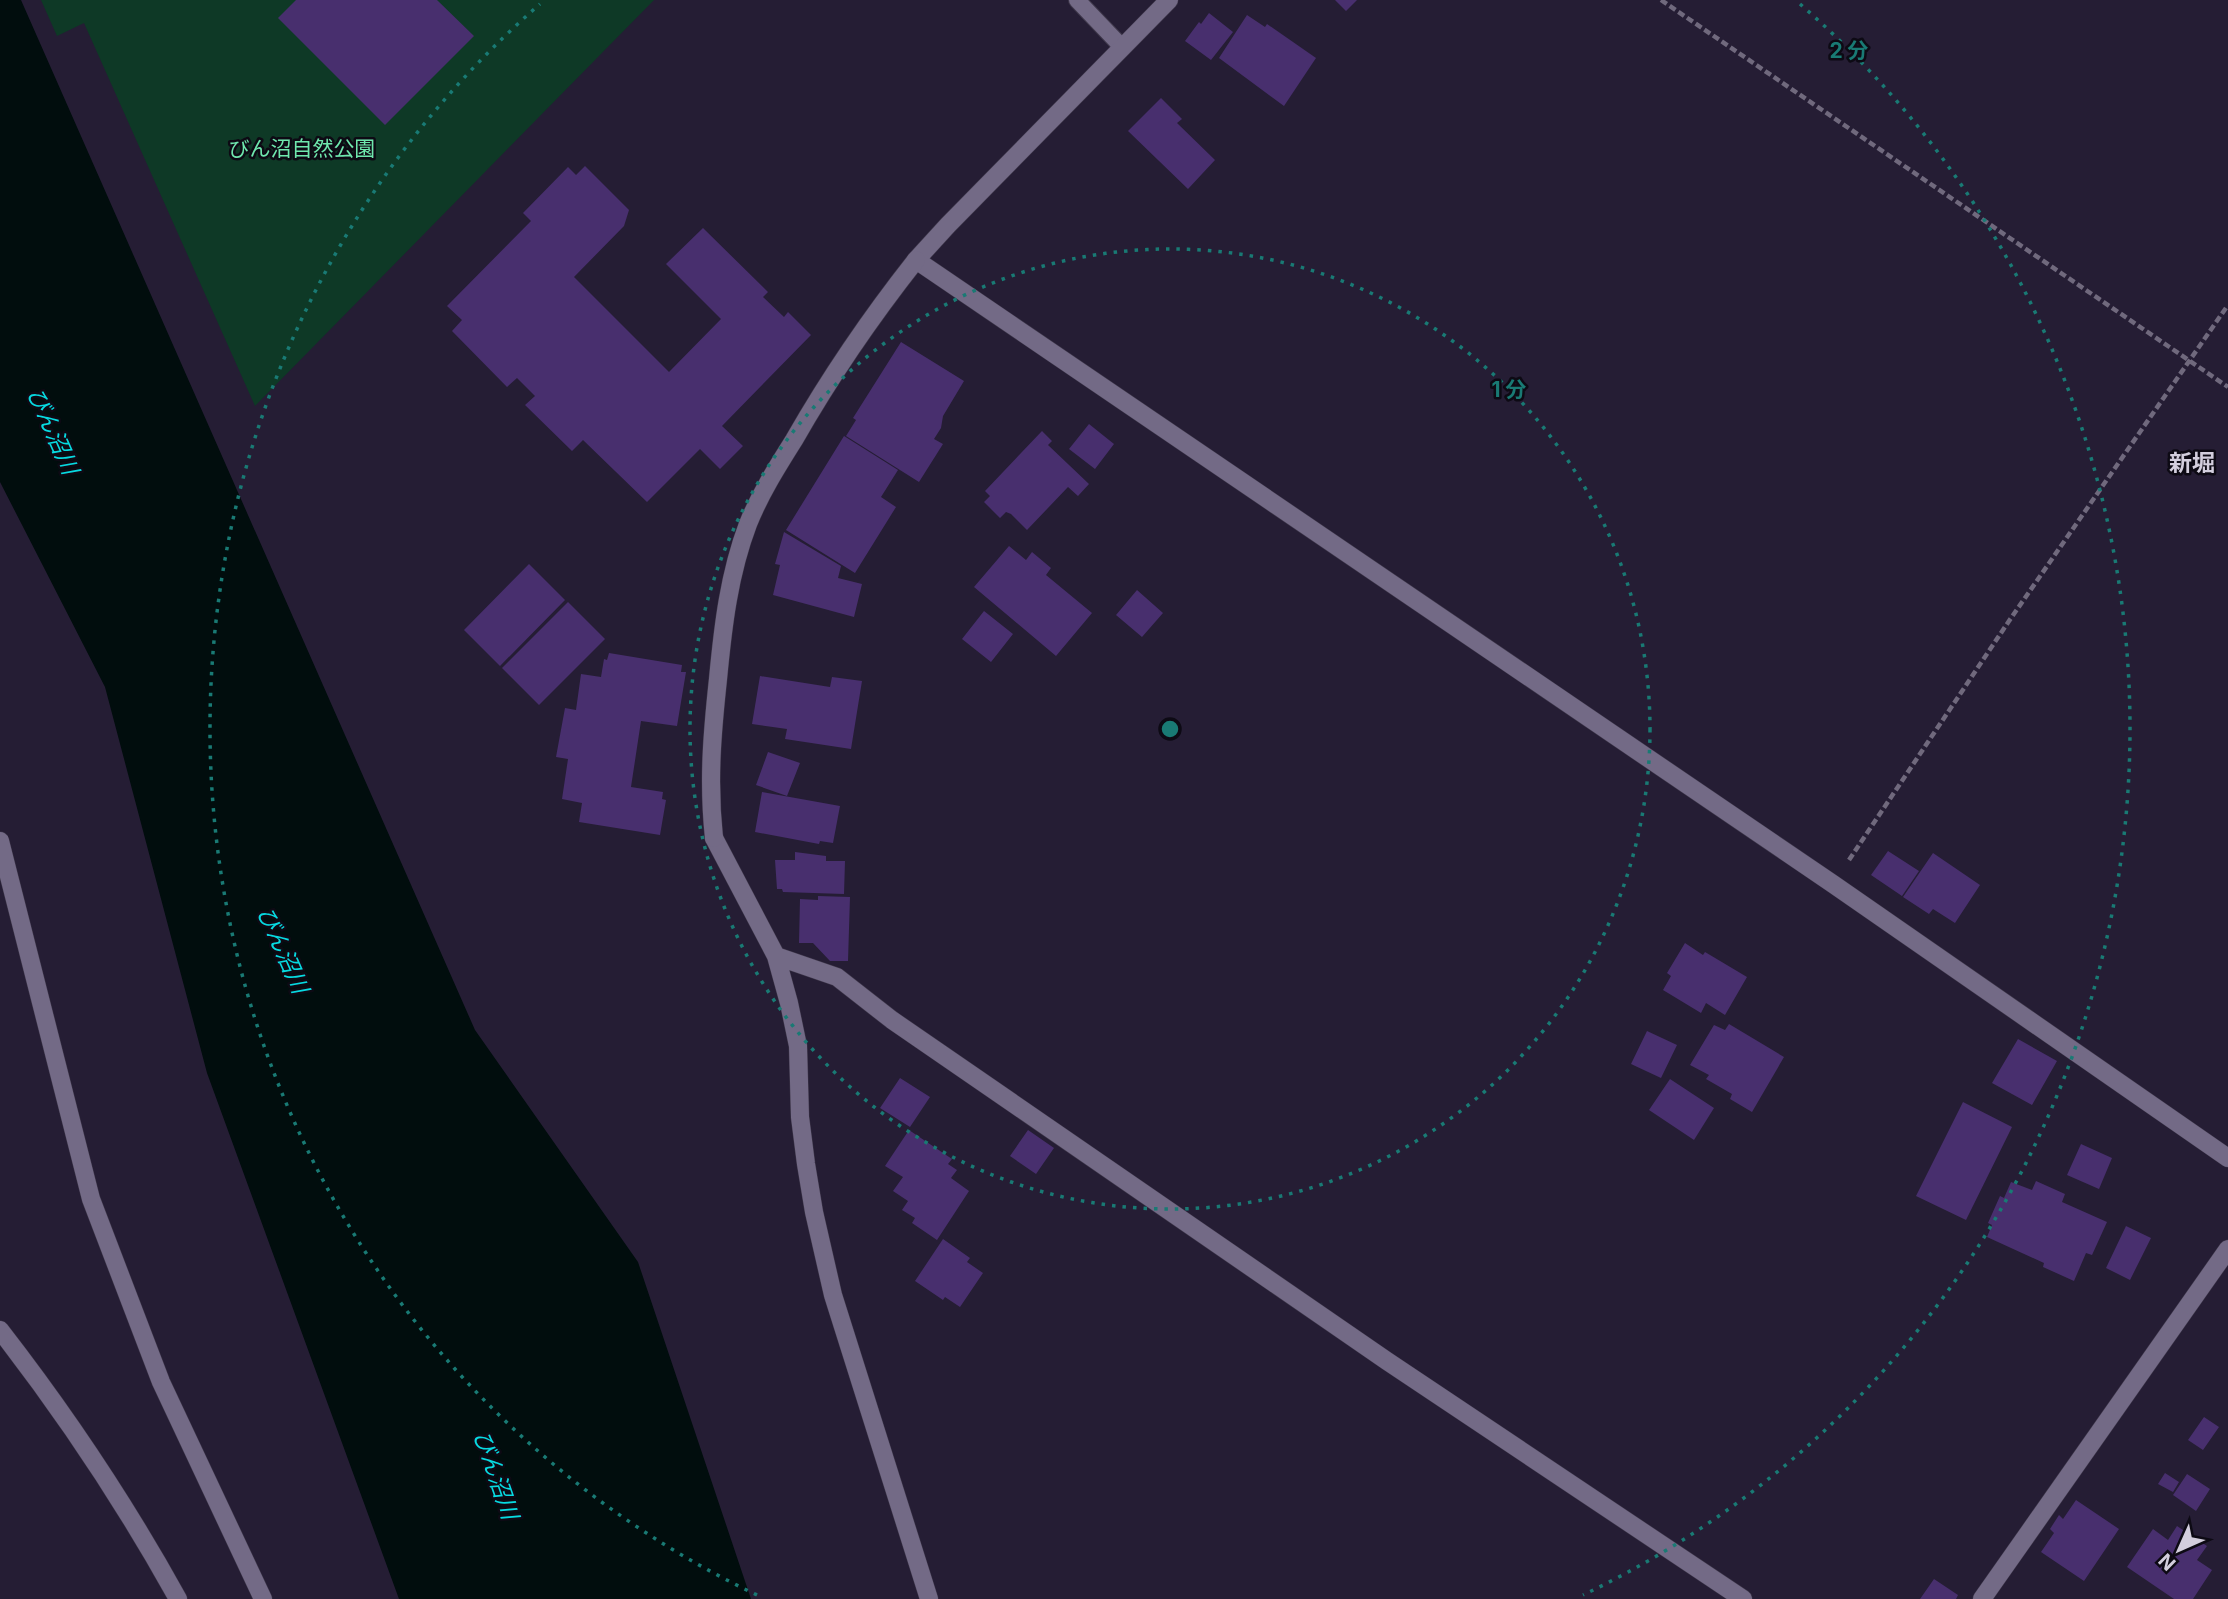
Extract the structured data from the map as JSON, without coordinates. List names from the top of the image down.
{
  "districts": ["新堀"],
  "water": ["びん沼川"],
  "parks": ["びん沼自然公園"],
  "north": "bottom left",
  "rings": ["2 分", "1 分"]
}
